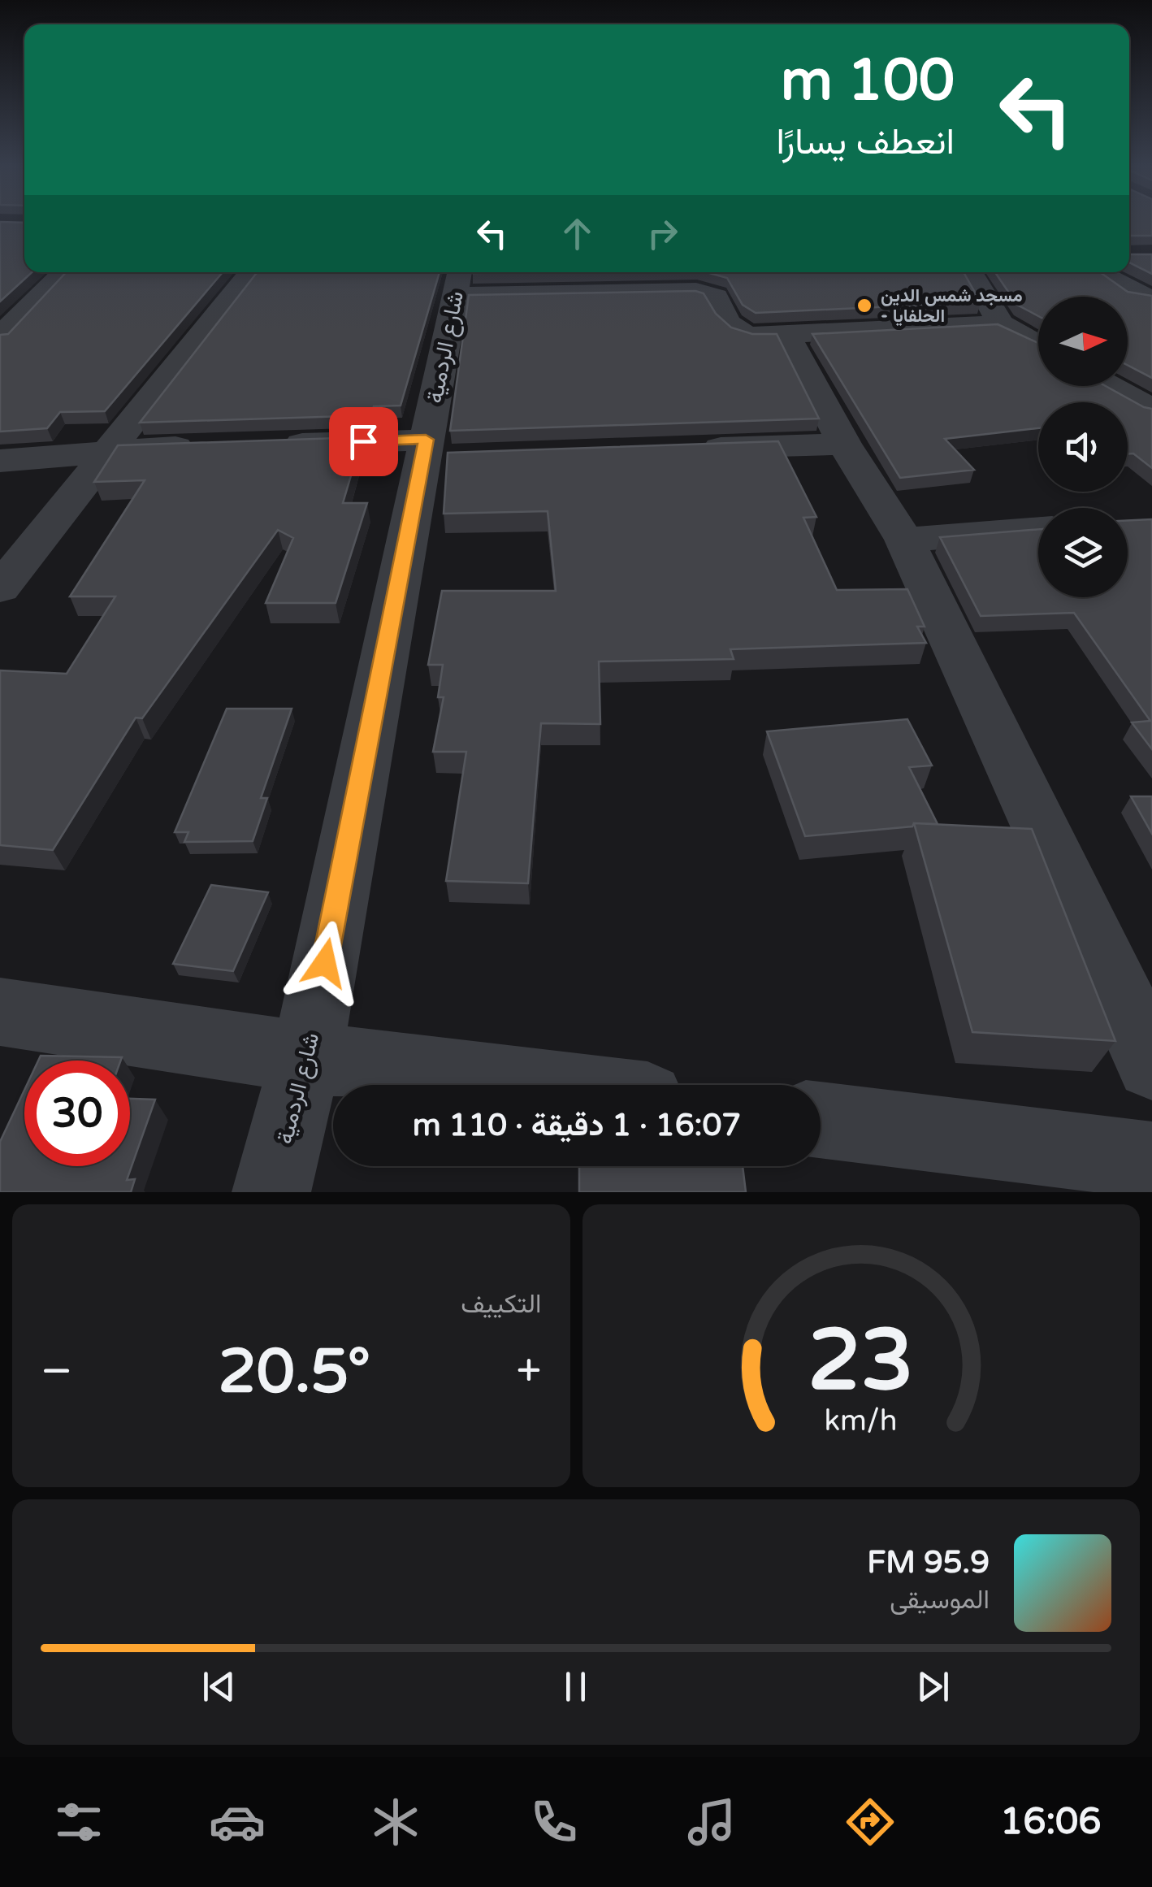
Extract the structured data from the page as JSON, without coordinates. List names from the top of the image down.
{
  "streets": {
    "street": ["شارع الردمية"]
  },
  "places": ["مسجد شمس الدين - الحلفايا"],
  "north": "right",
  "page": {
    "turn": ["100 m", "انعطف يسارًا"],
    "limit": "30",
    "trip": "16:07 · 1 دقيقة · 110 m",
    "tile": "التكييف",
    "heat": ["−", "20.5°", "+"],
    "song": ["95.9 FM", "الموسيقى"],
    "tabs": "16:06",
    "gauge": ["23", "km/h"]
  }
}
